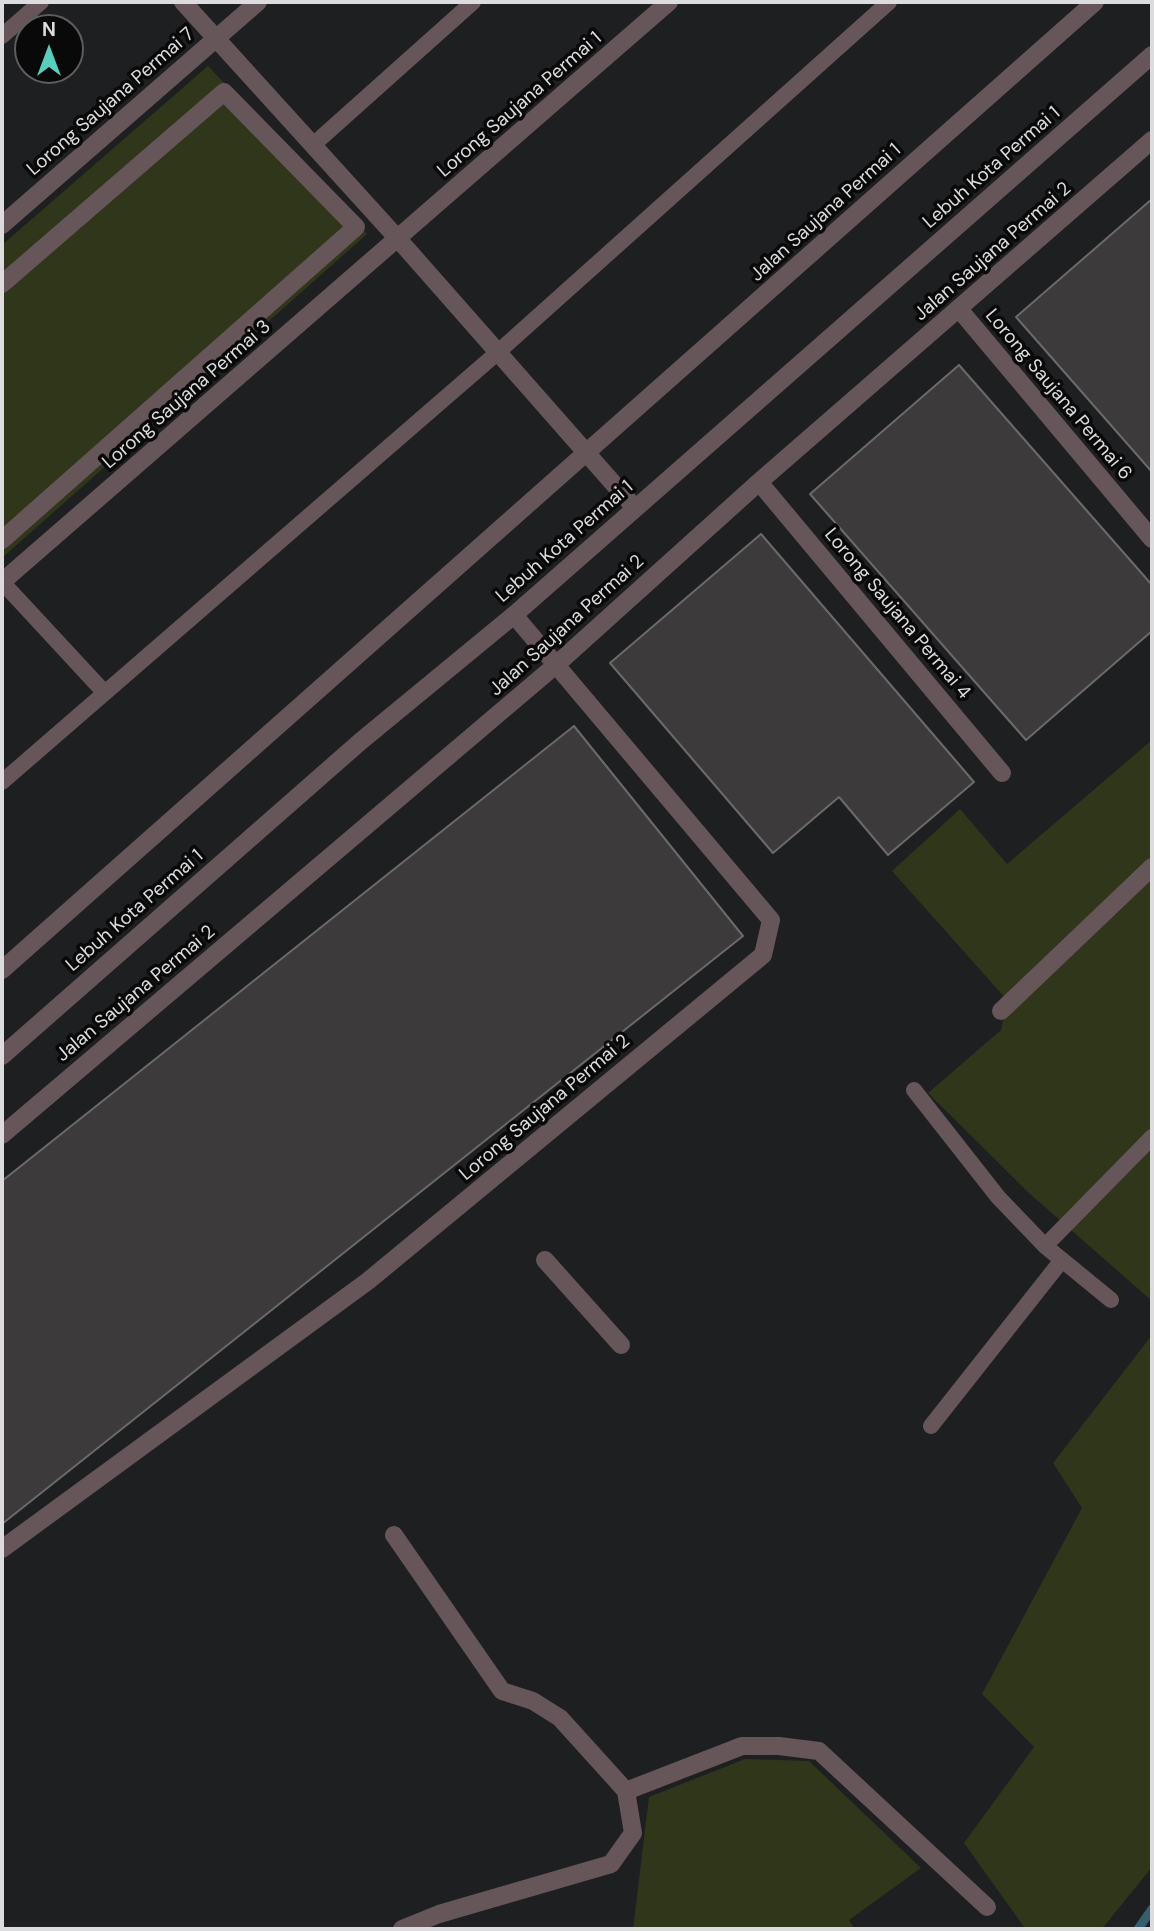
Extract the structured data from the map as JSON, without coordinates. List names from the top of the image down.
{
  "streets": {
    "street": [
      "Lorong Saujana Permai 7",
      "Lorong Saujana Permai 1",
      "Lebuh Kota Permai 1",
      "Jalan Saujana Permai 1",
      "Jalan Saujana Permai 2",
      "Lorong Saujana Permai 3",
      "Lorong Saujana Permai 6",
      "Lorong Saujana Permai 4",
      "Lorong Saujana Permai 2"
    ]
  },
  "crossings": [
    ["Lorong Saujana Permai 1", "Lorong Saujana Permai 3"],
    ["Lebuh Kota Permai 1", "Lorong Saujana Permai 2"],
    ["Jalan Saujana Permai 2", "Lorong Saujana Permai 6"],
    ["Jalan Saujana Permai 2", "Lorong Saujana Permai 4"],
    ["Jalan Saujana Permai 2", "Lorong Saujana Permai 2"]
  ],
  "north": "top"
}
